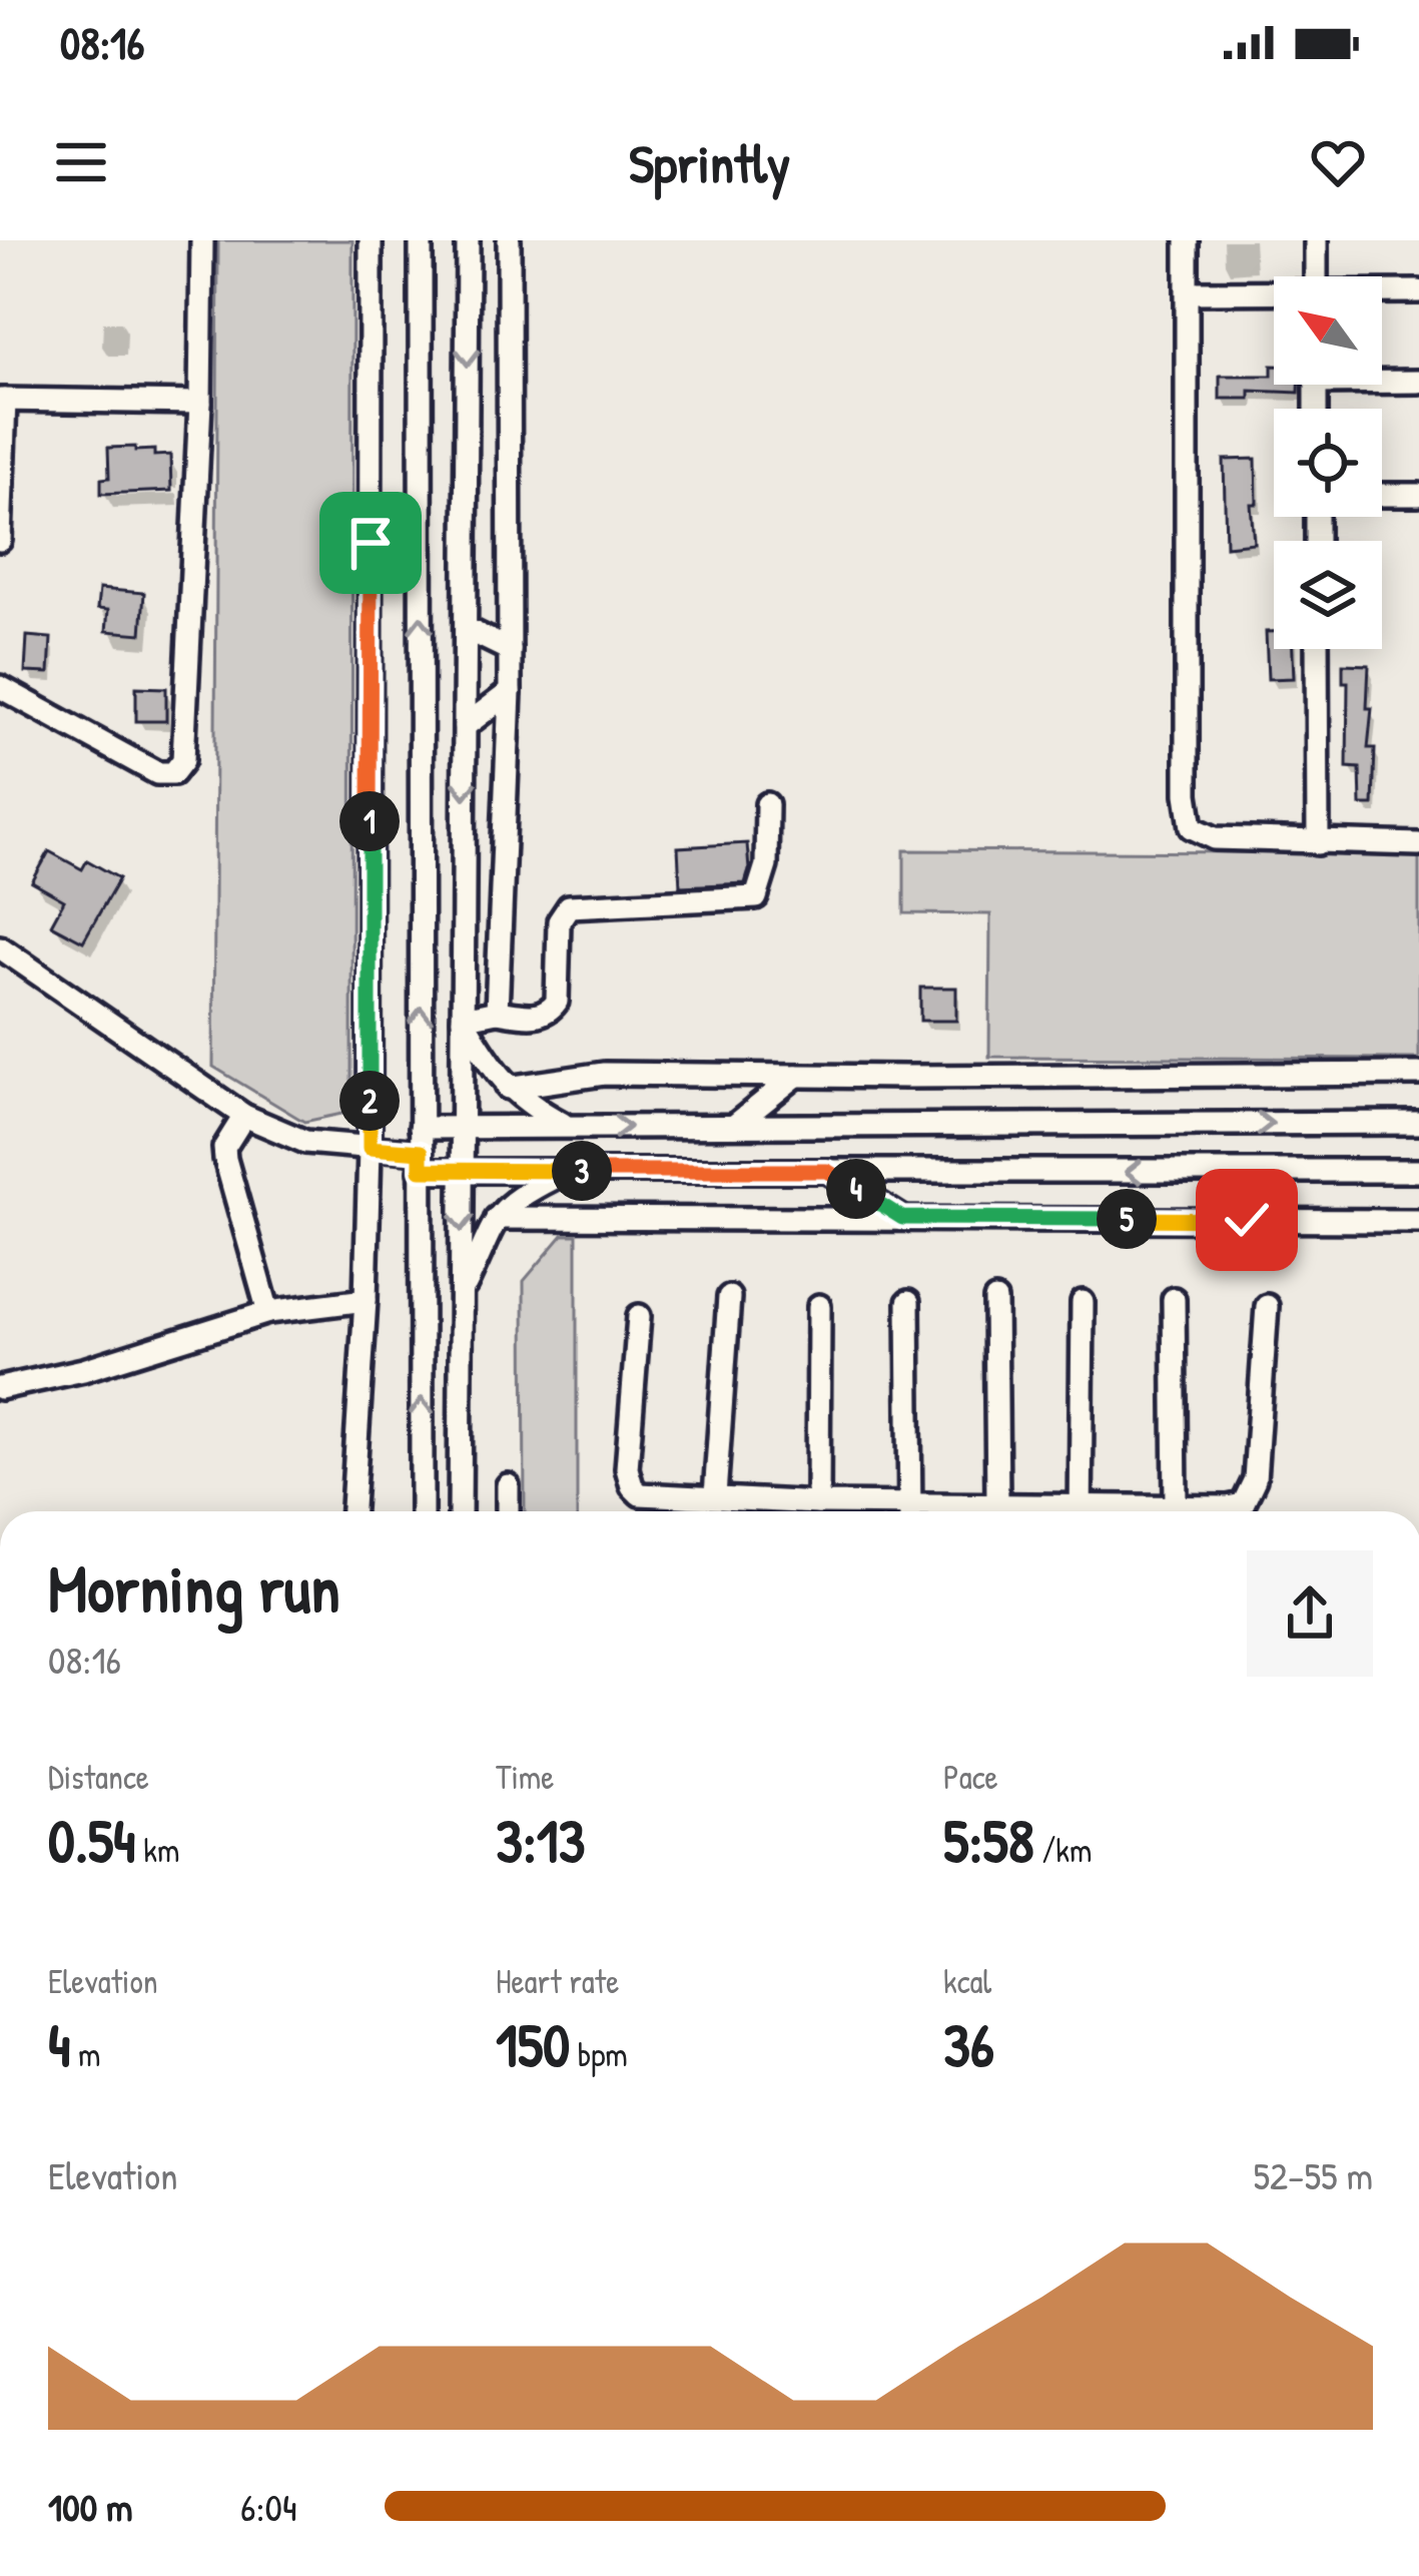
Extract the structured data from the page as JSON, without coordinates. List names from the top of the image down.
{
  "north": "top left",
  "page": {
    "status": "08:16",
    "header": "Sprintly",
    "pins": [
      "1",
      "2",
      "3",
      "4",
      "5"
    ],
    "heading": ["Morning run", "08:16"],
    "stats": [
      ["Distance", "0.54 km"],
      ["Time", "3:13"],
      ["Pace", "5:58 /km"],
      ["Elevation", "4 m"],
      ["Heart rate", "150 bpm"],
      ["kcal", "36"]
    ],
    "chart": ["Elevation", "52–55 m"],
    "list": [
      {
        "name": "100 m",
        "note": "6:04"
      }
    ]
  }
}
